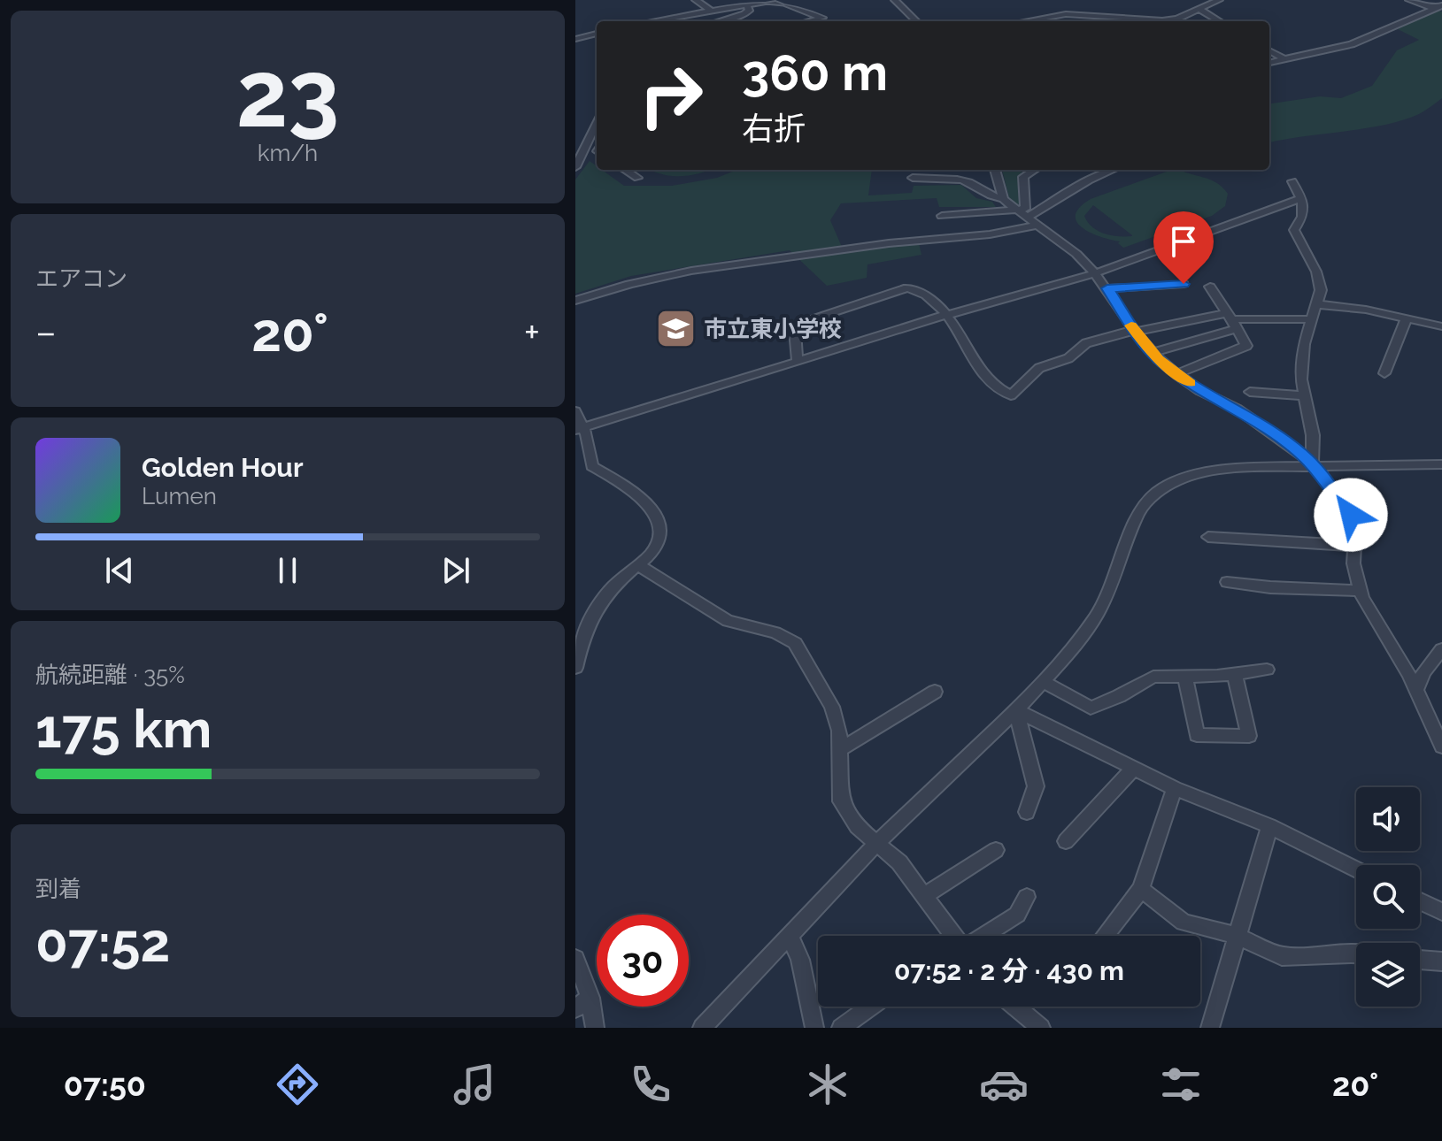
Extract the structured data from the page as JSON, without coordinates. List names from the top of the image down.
{
  "places": {
    "school or university": ["市立東小学校"]
  },
  "page": {
    "tile": [
      ["23", "km/h"],
      "エアコン",
      ["航続距離 · 35%", "175 km"],
      ["到着", "07:52"]
    ],
    "turn": ["360 m", "右折"],
    "heat": ["−", "20°", "+"],
    "song": ["Golden Hour", "Lumen"],
    "limit": "30",
    "trip": "07:52 · 2 分 · 430 m",
    "tabs": ["07:50", "20°"]
  }
}
